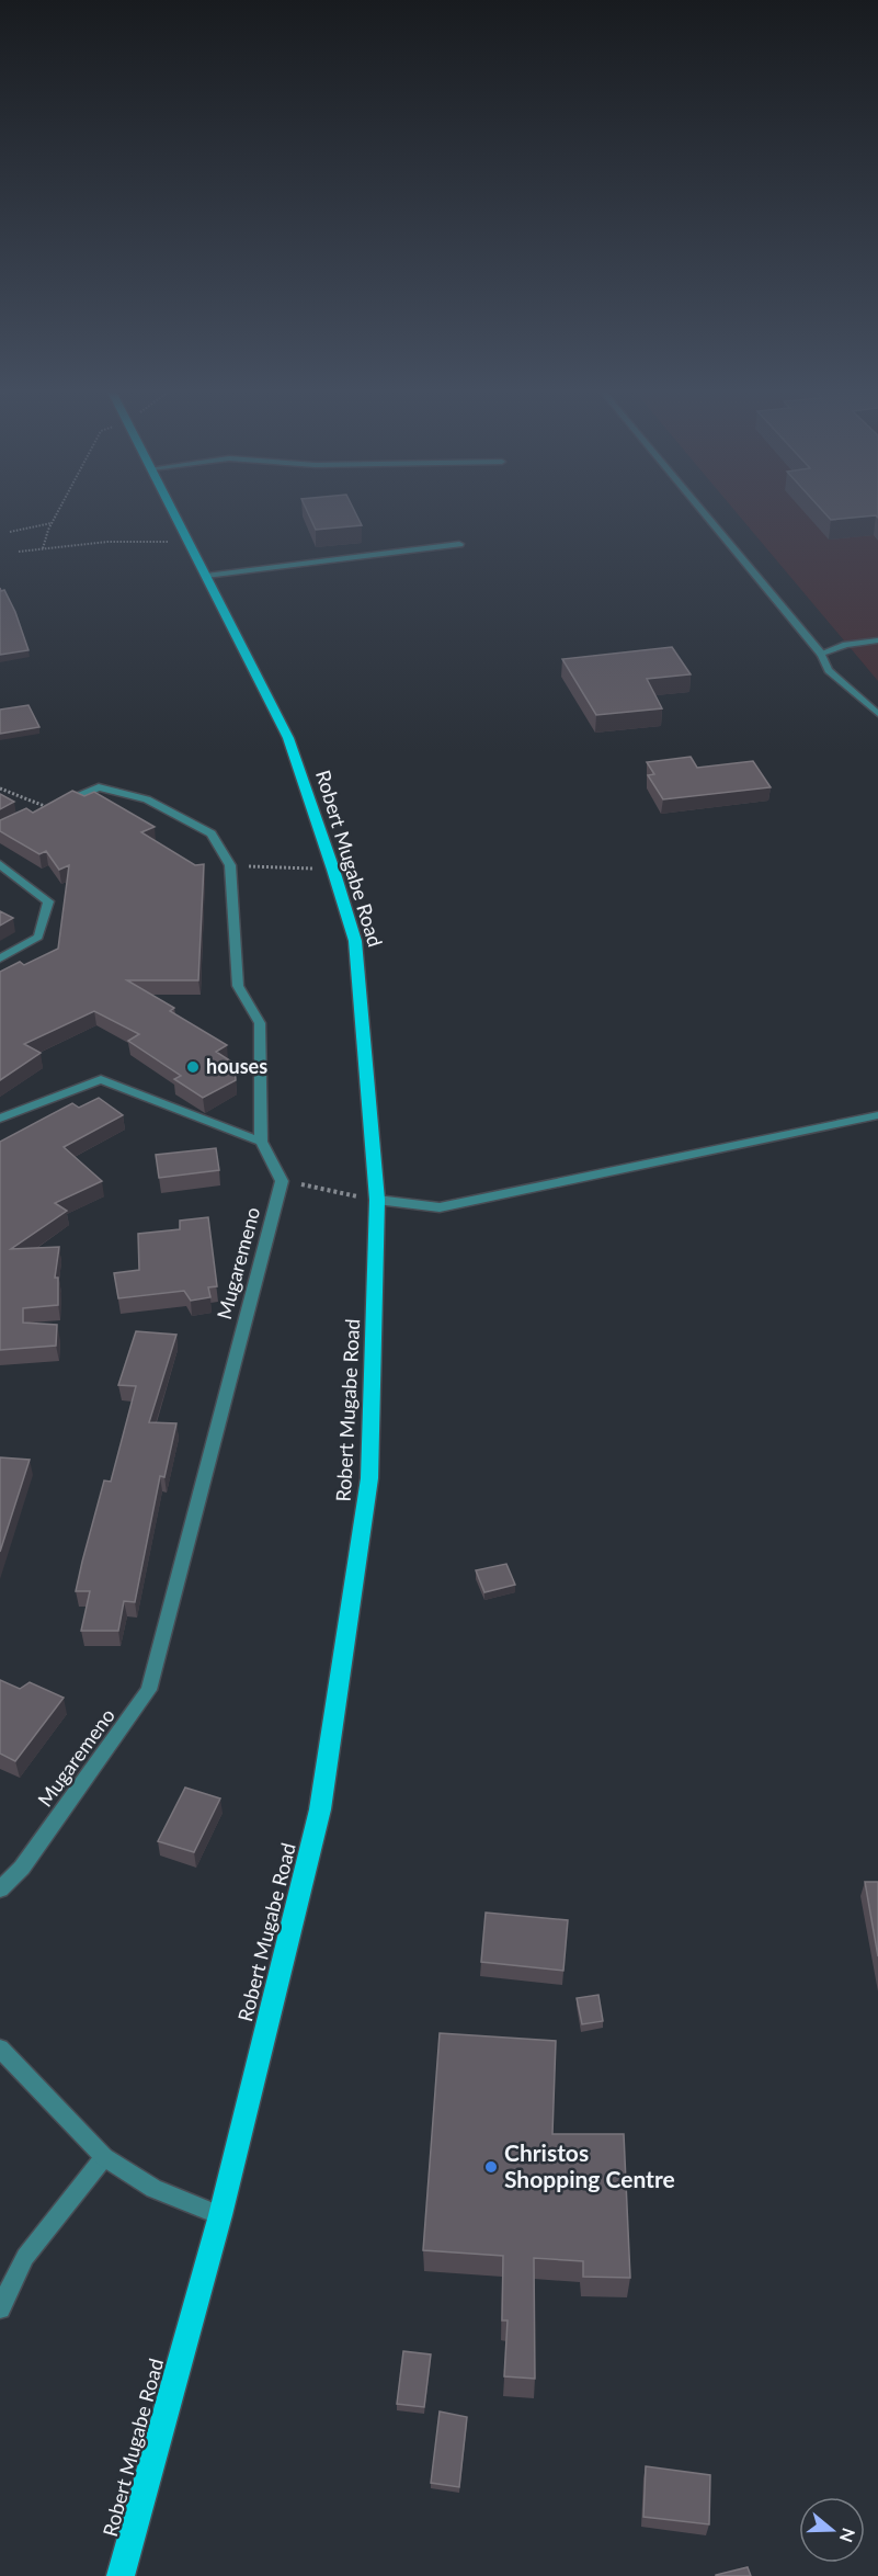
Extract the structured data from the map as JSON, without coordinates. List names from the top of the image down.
{
  "streets": {
    "main road": ["Robert Mugabe Road"],
    "street": ["Mugaremeno"]
  },
  "places": ["houses", "Christos Shopping Centre"],
  "north": "right"
}
